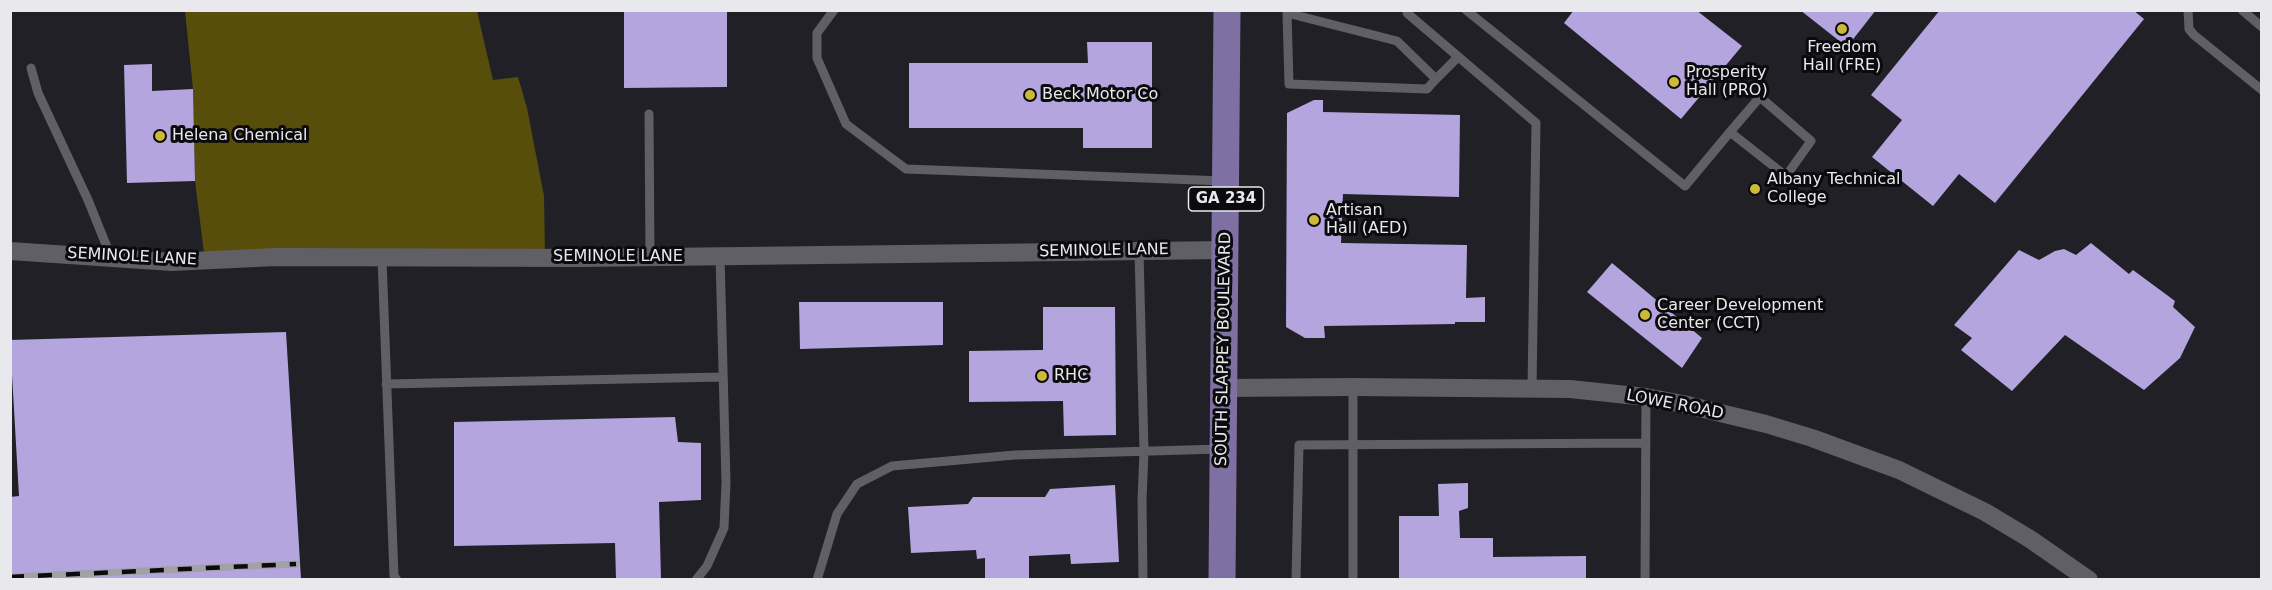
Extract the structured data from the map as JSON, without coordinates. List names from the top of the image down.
{
  "streets": {
    "main road": ["GA 234", "SOUTH SLAPPEY BOULEVARD"],
    "street": ["SEMINOLE LANE", "LOWE ROAD"]
  },
  "crossings": [
    ["SEMINOLE LANE", "SOUTH SLAPPEY BOULEVARD"],
    ["SOUTH SLAPPEY BOULEVARD", "LOWE ROAD"]
  ],
  "places": [
    "Freedom Hall (FRE)",
    "Prosperity Hall (PRO)",
    "Beck Motor Co",
    "Helena Chemical",
    "Albany Technical College",
    "Artisan Hall (AED)",
    "Career Development Center (CCT)",
    "RHC"
  ]
}
